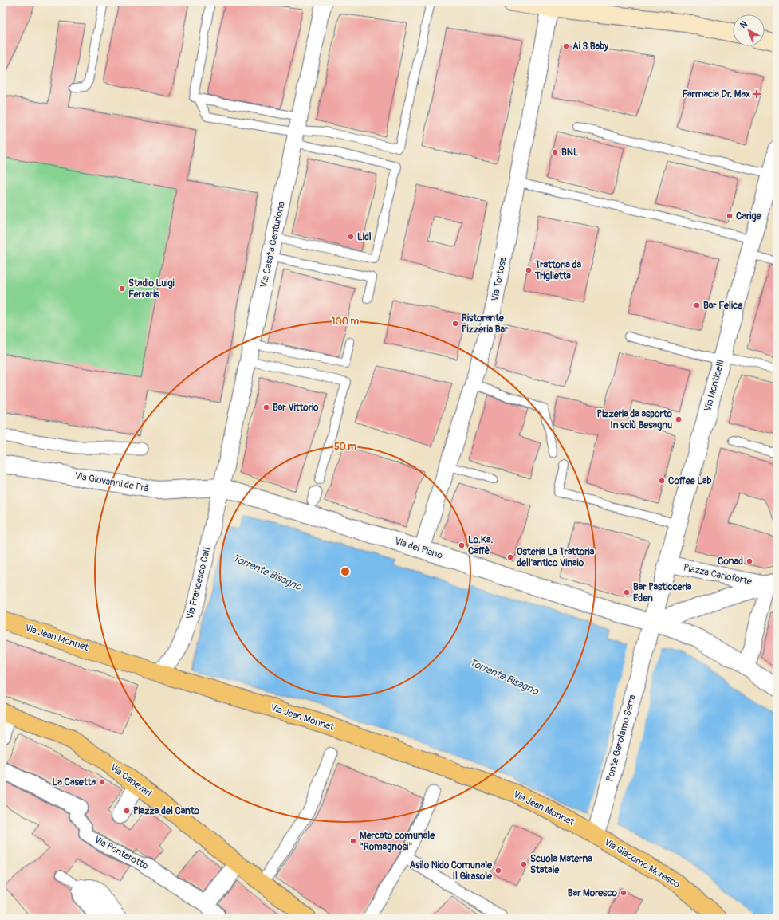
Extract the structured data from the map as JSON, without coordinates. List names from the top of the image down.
{
  "streets": {
    "main road": ["Via Jean Monnet", "Via Canevari", "Via Giacomo Moresco"],
    "street": [
      "Via Casata Centuriona",
      "Via Tortosa",
      "Via Monticelli",
      "Via Giovanni de Prà",
      "Via del Piano",
      "Piazza Carloforte",
      "Via Francesco Calì",
      "Ponte Gerolamo Serra",
      "Via Ponterotto"
    ]
  },
  "crossings": [
    ["Via Casata Centuriona", "Via Giovanni de Prà"],
    ["Via Casata Centuriona", "Via del Piano"],
    ["Via Casata Centuriona", "Via Francesco Calì"],
    ["Via Tortosa", "Via del Piano"],
    ["Via Monticelli", "Via del Piano"],
    ["Via Monticelli", "Piazza Carloforte"],
    ["Via Monticelli", "Ponte Gerolamo Serra"],
    ["Via Giovanni de Prà", "Via del Piano"],
    ["Via Giovanni de Prà", "Via Francesco Calì"],
    ["Via del Piano", "Piazza Carloforte"],
    ["Via del Piano", "Via Francesco Calì"],
    ["Via del Piano", "Ponte Gerolamo Serra"],
    ["Piazza Carloforte", "Ponte Gerolamo Serra"],
    ["Via Francesco Calì", "Via Jean Monnet"],
    ["Via Jean Monnet", "Ponte Gerolamo Serra"],
    ["Via Jean Monnet", "Via Giacomo Moresco"],
    ["Ponte Gerolamo Serra", "Via Giacomo Moresco"]
  ],
  "water": ["Torrente Bisagno"],
  "places": {
    "other": [
      "Ai 3 Baby",
      "BNL",
      "Carige",
      "Lidl",
      "Trattoria da Triglietta",
      "Stadio Luigi Ferraris",
      "Bar Felice",
      "Ristorante Pizzeria Bar",
      "Bar Vittorio",
      "Pizzeria da asporto In sciù Besagnu",
      "Coffee Lab",
      "Lo.Ka. Caffè",
      "Osteria La Trattoria dell'antico Vinaio",
      "Conad",
      "Bar Pasticceria Eden",
      "La Casetta",
      "Piazza del Canto",
      "Mercato comunale \"Romagnosi\"",
      "Scuola Materna Statale",
      "Asilo Nido Comunale Il Girasole",
      "Bar Moresco"
    ],
    "health": ["Farmacia Dr. Max"]
  },
  "north": "top left",
  "rings": ["100 m", "50 m"]
}
